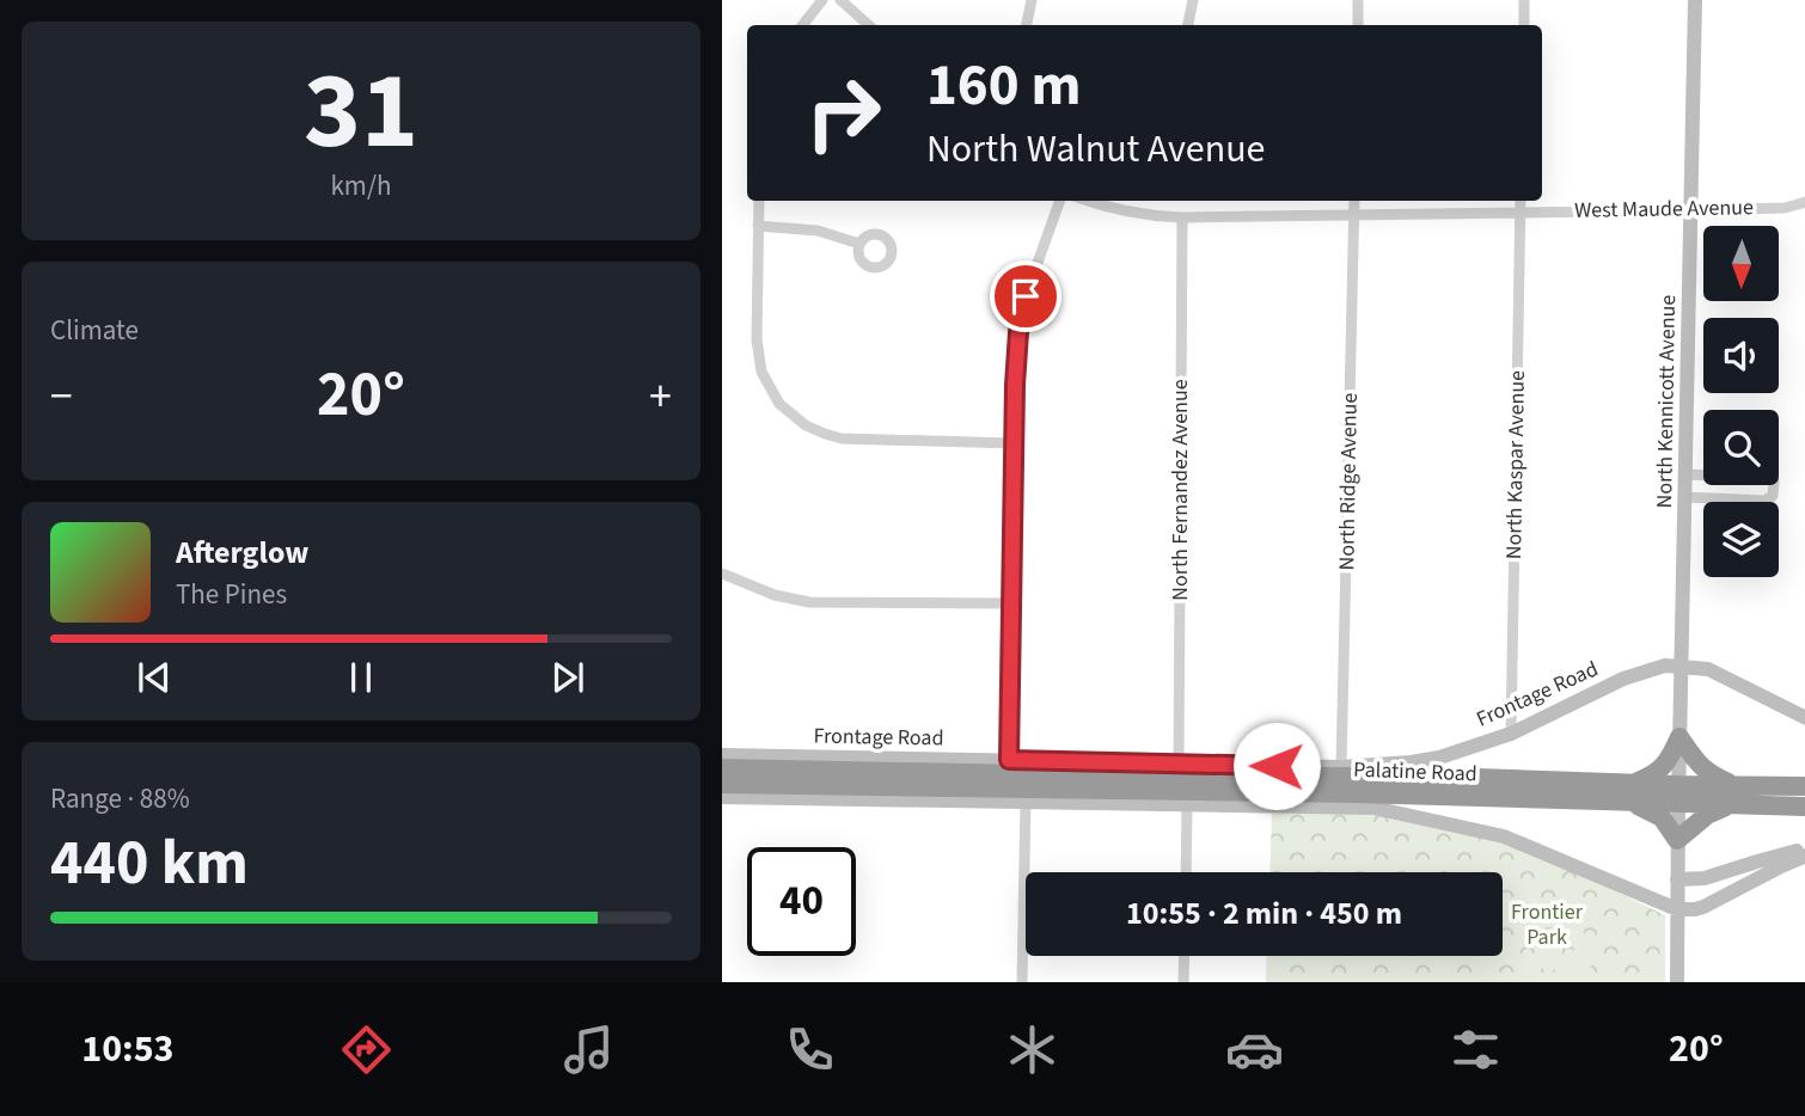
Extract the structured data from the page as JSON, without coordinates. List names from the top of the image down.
{
  "streets": {
    "highway": ["Palatine Road"],
    "street": [
      "West Maude Avenue",
      "North Kennicott Avenue",
      "North Kaspar Avenue",
      "North Ridge Avenue",
      "North Fernandez Avenue",
      "Frontage Road"
    ]
  },
  "crossings": [
    ["West Maude Avenue", "North Kennicott Avenue"],
    ["West Maude Avenue", "North Kaspar Avenue"],
    ["West Maude Avenue", "North Ridge Avenue"],
    ["West Maude Avenue", "North Fernandez Avenue"],
    ["North Kennicott Avenue", "Frontage Road"],
    ["North Kennicott Avenue", "Palatine Road"],
    ["North Kaspar Avenue", "Frontage Road"],
    ["North Ridge Avenue", "Frontage Road"],
    ["North Fernandez Avenue", "Frontage Road"]
  ],
  "parks": ["Frontier Park"],
  "north": "bottom",
  "page": {
    "tile": [
      ["31", "km/h"],
      "Climate",
      ["Range · 88%", "440 km"]
    ],
    "turn": ["160 m", "North Walnut Avenue"],
    "heat": ["−", "20°", "+"],
    "song": ["Afterglow", "The Pines"],
    "limit": "40",
    "trip": "10:55 · 2 min · 450 m",
    "tabs": ["10:53", "20°"]
  }
}
